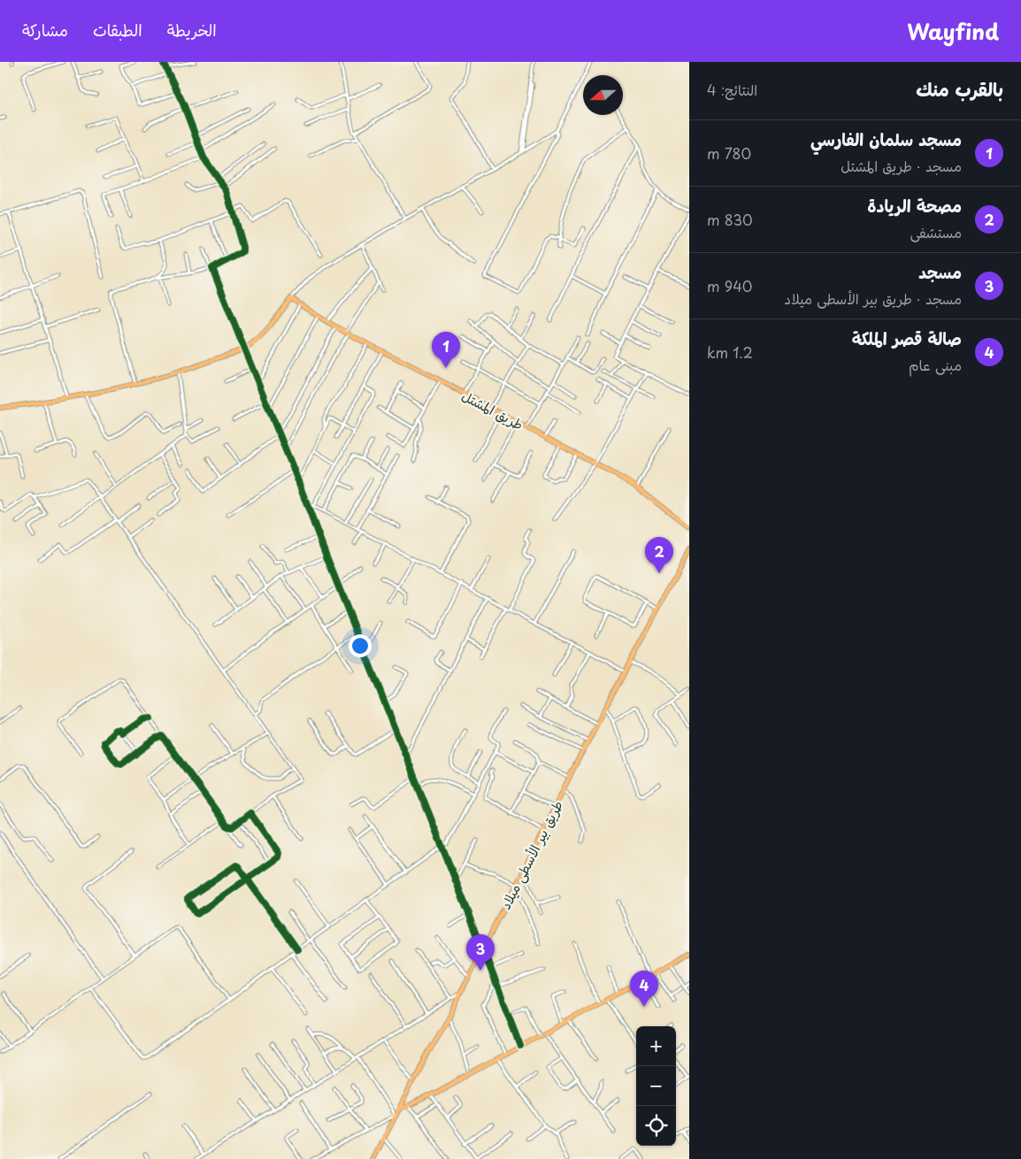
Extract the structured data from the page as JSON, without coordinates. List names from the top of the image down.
{
  "streets": {
    "main road": ["طريق المشتل", "طريق بير الأسطى ميلاد"]
  },
  "north": "left",
  "page": {
    "header": "Wayfind",
    "nav": ["الخريطة", "الطبقات", "مشاركة"],
    "heading": ["بالقرب منك", "النتائج: 4"],
    "list": [
      {
        "mark": "1",
        "name": "مسجد سلمان الفارسي",
        "note": "مسجد · طريق المشتل",
        "value": "780 m"
      },
      {
        "mark": "2",
        "name": "مصحة الريادة",
        "note": "مستشفى",
        "value": "830 m"
      },
      {
        "mark": "3",
        "name": "مسجد",
        "note": "مسجد · طريق بير الأسطى ميلاد",
        "value": "940 m"
      },
      {
        "mark": "4",
        "name": "صالة قصر الملكة",
        "note": "مبنى عام",
        "value": "1.2 km"
      }
    ],
    "pins": [
      "1",
      "2",
      "3",
      "4"
    ],
    "map_buttons": ["+", "−"]
  }
}
